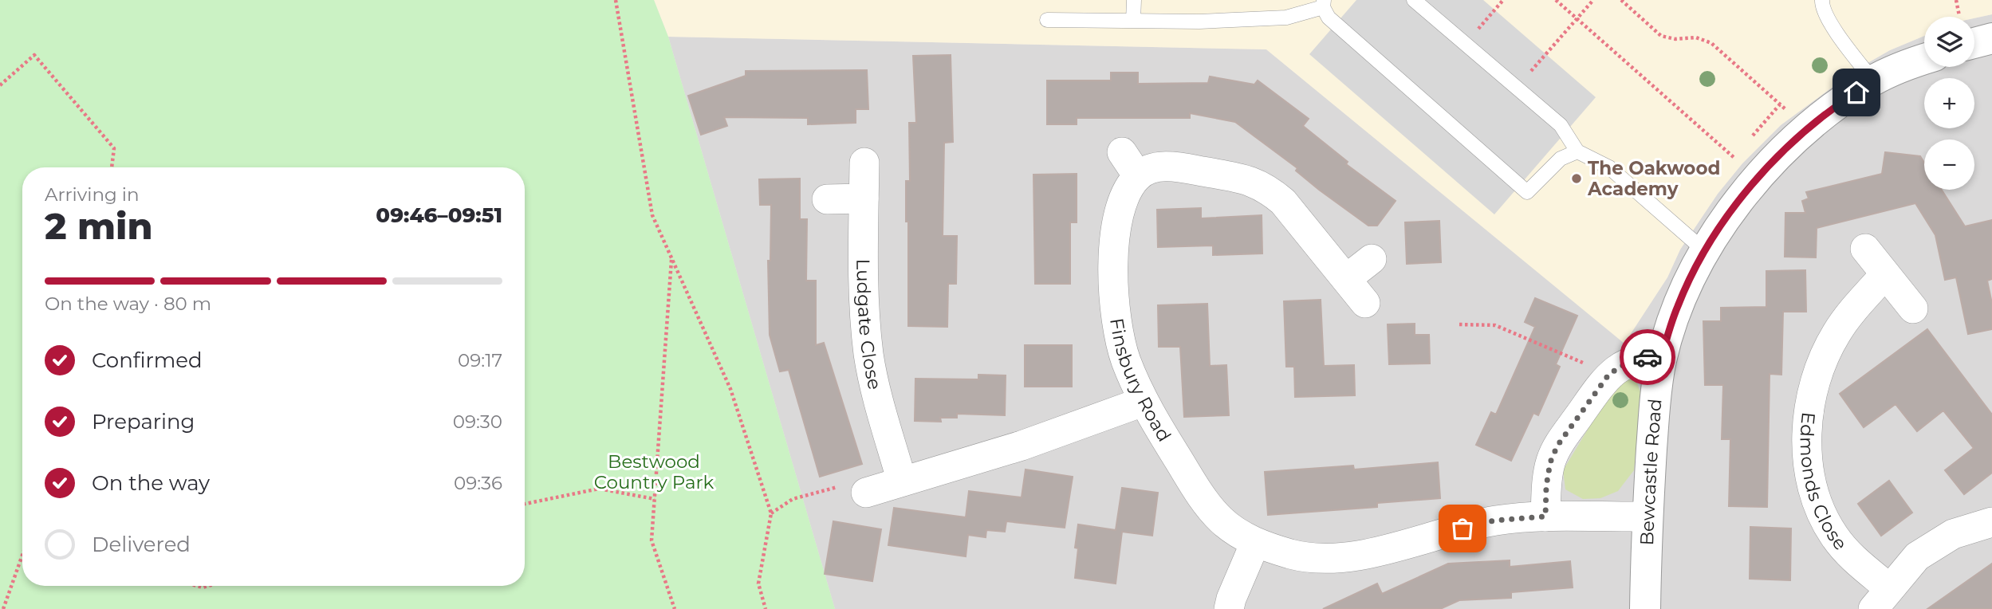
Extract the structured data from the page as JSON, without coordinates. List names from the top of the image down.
{
  "streets": {
    "street": [
      "Ludgate Close",
      "Finsbury Road",
      "Bewcastle Road",
      "Edmonds Close"
    ]
  },
  "crossings": [
    ["Finsbury Road", "Bewcastle Road"]
  ],
  "parks": ["Bestwood Country Park"],
  "places": ["The Oakwood Academy"],
  "page": {
    "map_buttons": ["+", "−"],
    "heading": ["2 min", "Arriving in", "09:46–09:51"],
    "bar": "On the way · 80 m",
    "list": [
      ["Confirmed", "09:17"],
      ["Preparing", "09:30"],
      ["On the way", "09:36"],
      "Delivered"
    ]
  }
}
